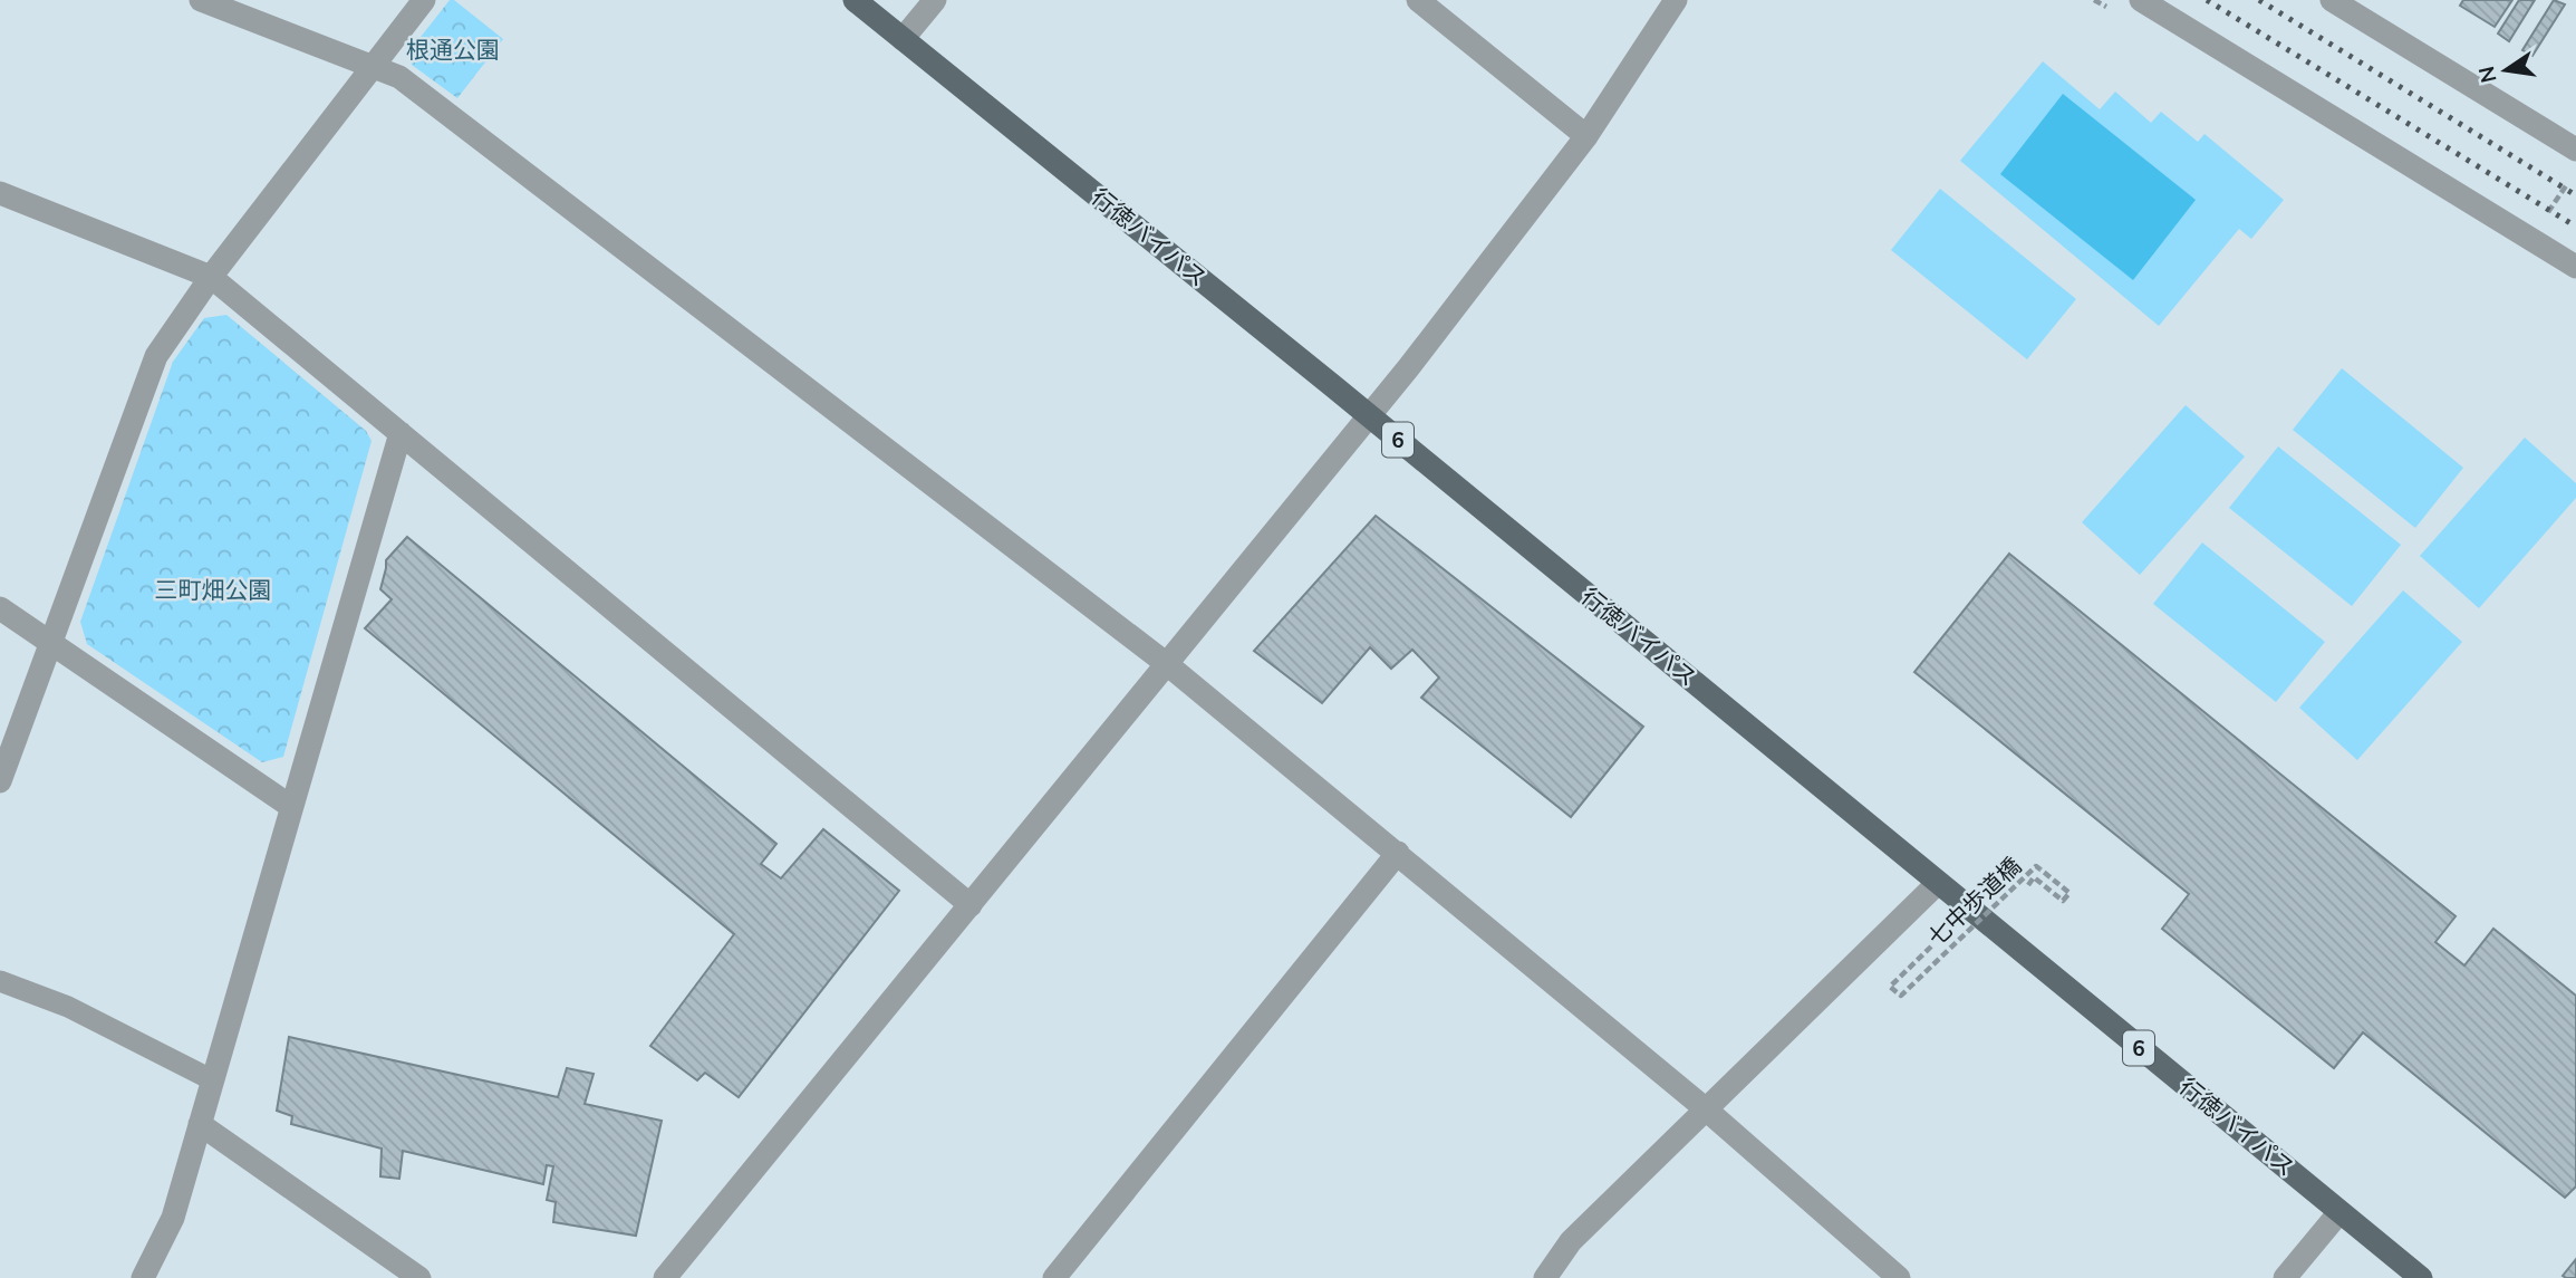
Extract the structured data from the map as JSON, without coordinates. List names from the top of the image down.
{
  "streets": {
    "main road": ["行徳バイパス", "6"],
    "path": ["七中歩道橋"]
  },
  "parks": ["根通公園", "三町畑公園"],
  "north": "left"
}
